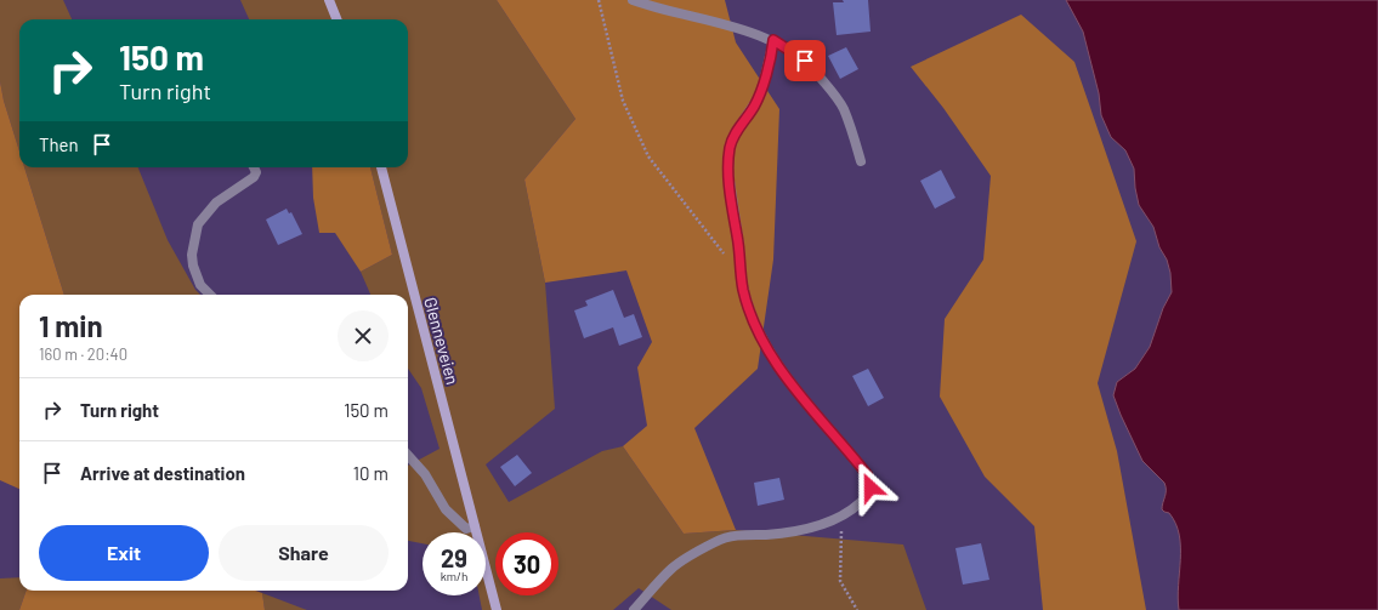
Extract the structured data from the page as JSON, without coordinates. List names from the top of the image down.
{
  "streets": {
    "main road": ["Glenneveien"]
  },
  "page": {
    "turn": ["150 m", "Turn right"],
    "then": "Then",
    "heading": ["1 min", "160 m · 20:40"],
    "list": [
      {
        "name": "Turn right",
        "value": "150 m"
      },
      {
        "name": "Arrive at destination",
        "value": "10 m"
      }
    ],
    "buttons": ["Exit", "Share"],
    "speed": "29 km/h",
    "limit": "30"
  }
}
